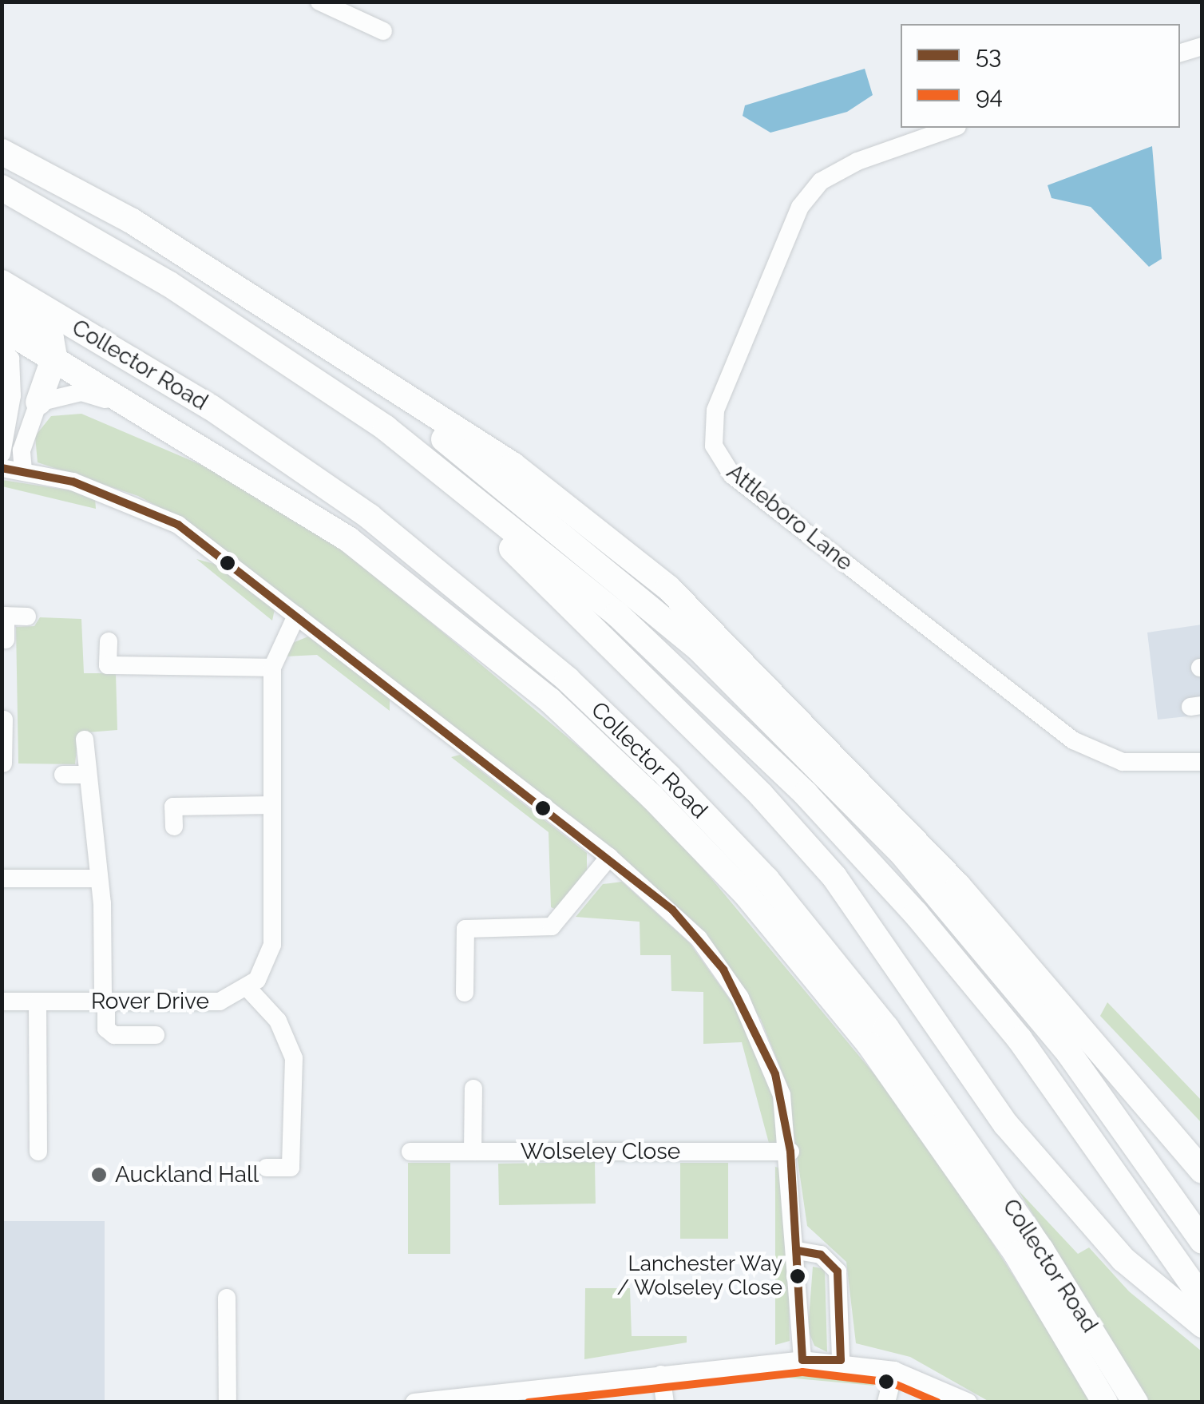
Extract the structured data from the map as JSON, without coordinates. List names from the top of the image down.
{
  "streets": {
    "highway": ["Collector Road"],
    "street": ["Attleboro Lane", "Rover Drive", "Wolseley Close"]
  },
  "places": ["Auckland Hall", "Lanchester Way / Wolseley Close"],
  "lines": ["transit line 53", "transit line 94"],
  "legend": ["53", "94"]
}
